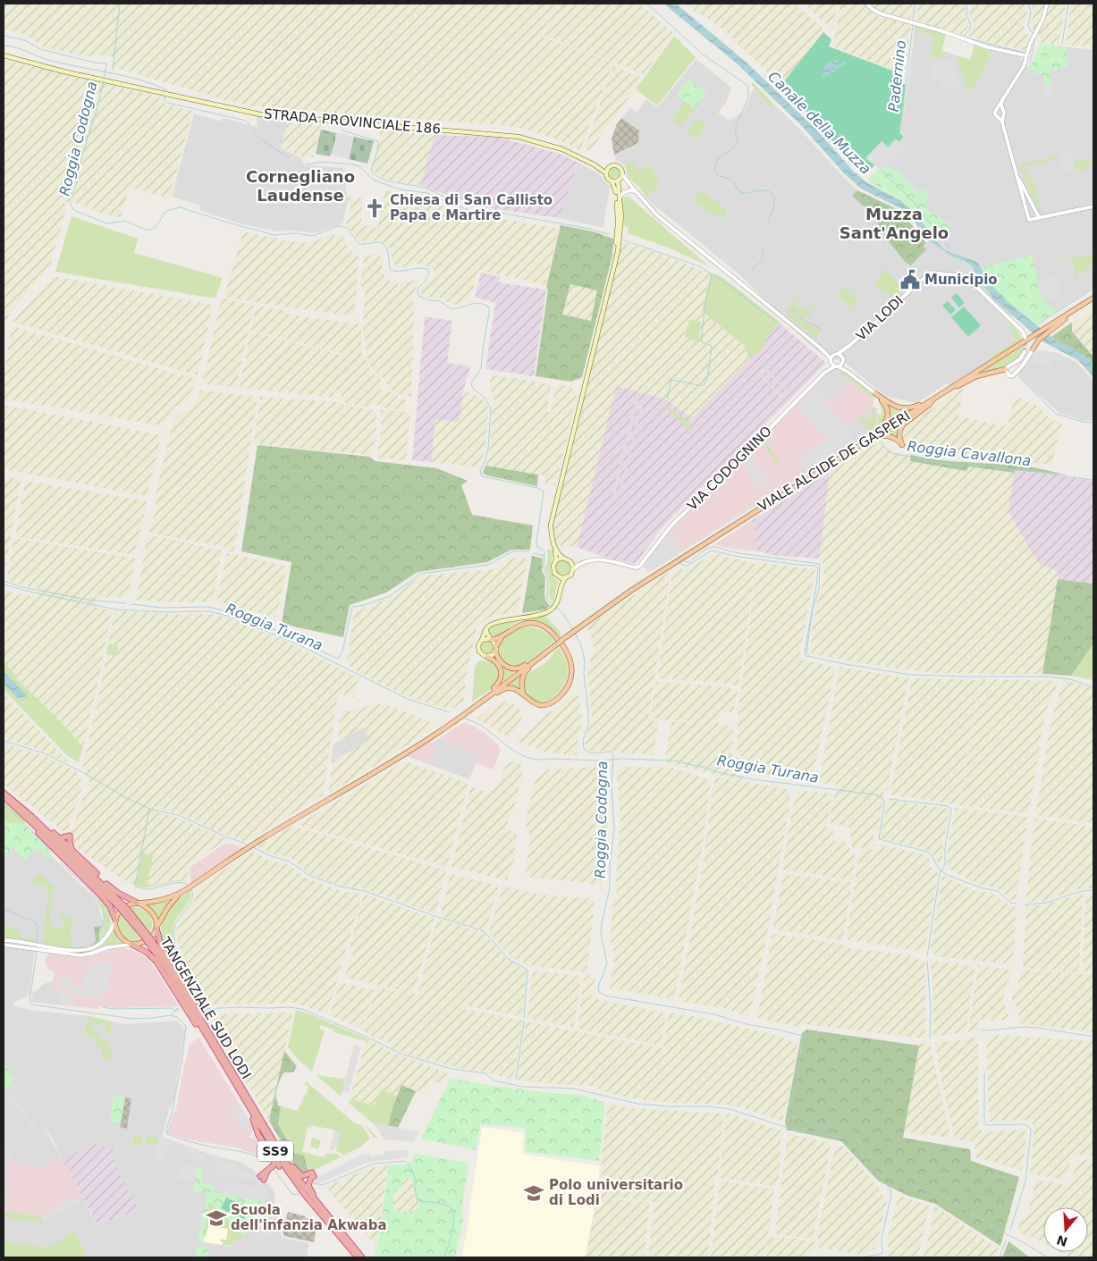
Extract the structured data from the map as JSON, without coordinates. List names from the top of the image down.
{
  "streets": {
    "highway": ["TANGENZIALE SUD LODI", "SS9"],
    "main road": ["STRADA PROVINCIALE 186", "VIALE ALCIDE DE GASPERI"],
    "street": ["VIA LODI", "VIA CODOGNINO"]
  },
  "crossings": [
    ["VIA LODI", "VIA CODOGNINO"],
    ["TANGENZIALE SUD LODI", "SS9"]
  ],
  "districts": ["Cornegliano Laudense", "Muzza Sant'Angelo"],
  "water": [
    "Padernino",
    "Canale della Muzza",
    "Roggia Codogna",
    "Roggia Cavallona",
    "Roggia Turana"
  ],
  "places": {
    "church": ["Chiesa di San Callisto Papa e Martire"],
    "public building": ["Municipio"],
    "school or university": ["Polo universitario di Lodi", "Scuola dell'infanzia Akwaba"]
  },
  "north": "bottom"
}
